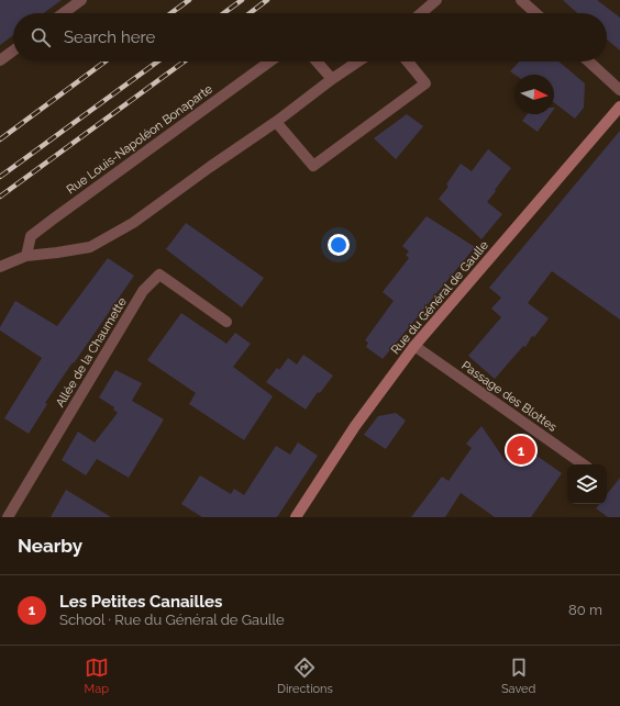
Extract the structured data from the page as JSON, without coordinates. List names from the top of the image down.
{
  "streets": {
    "street": [
      "Rue Louis-Napoléon Bonaparte",
      "Rue du Général de Gaulle",
      "Allée de la Chaumette",
      "Passage des Blottes"
    ]
  },
  "crossings": [
    ["Rue du Général de Gaulle", "Passage des Blottes"]
  ],
  "north": "right",
  "page": {
    "search": "Search here",
    "pins": "1",
    "heading": "Nearby",
    "list": [
      {
        "mark": "1",
        "name": "Les Petites Canailles",
        "note": "School · Rue du Général de Gaulle",
        "value": "80 m"
      }
    ],
    "nav": ["Map", "Directions", "Saved"]
  }
}
